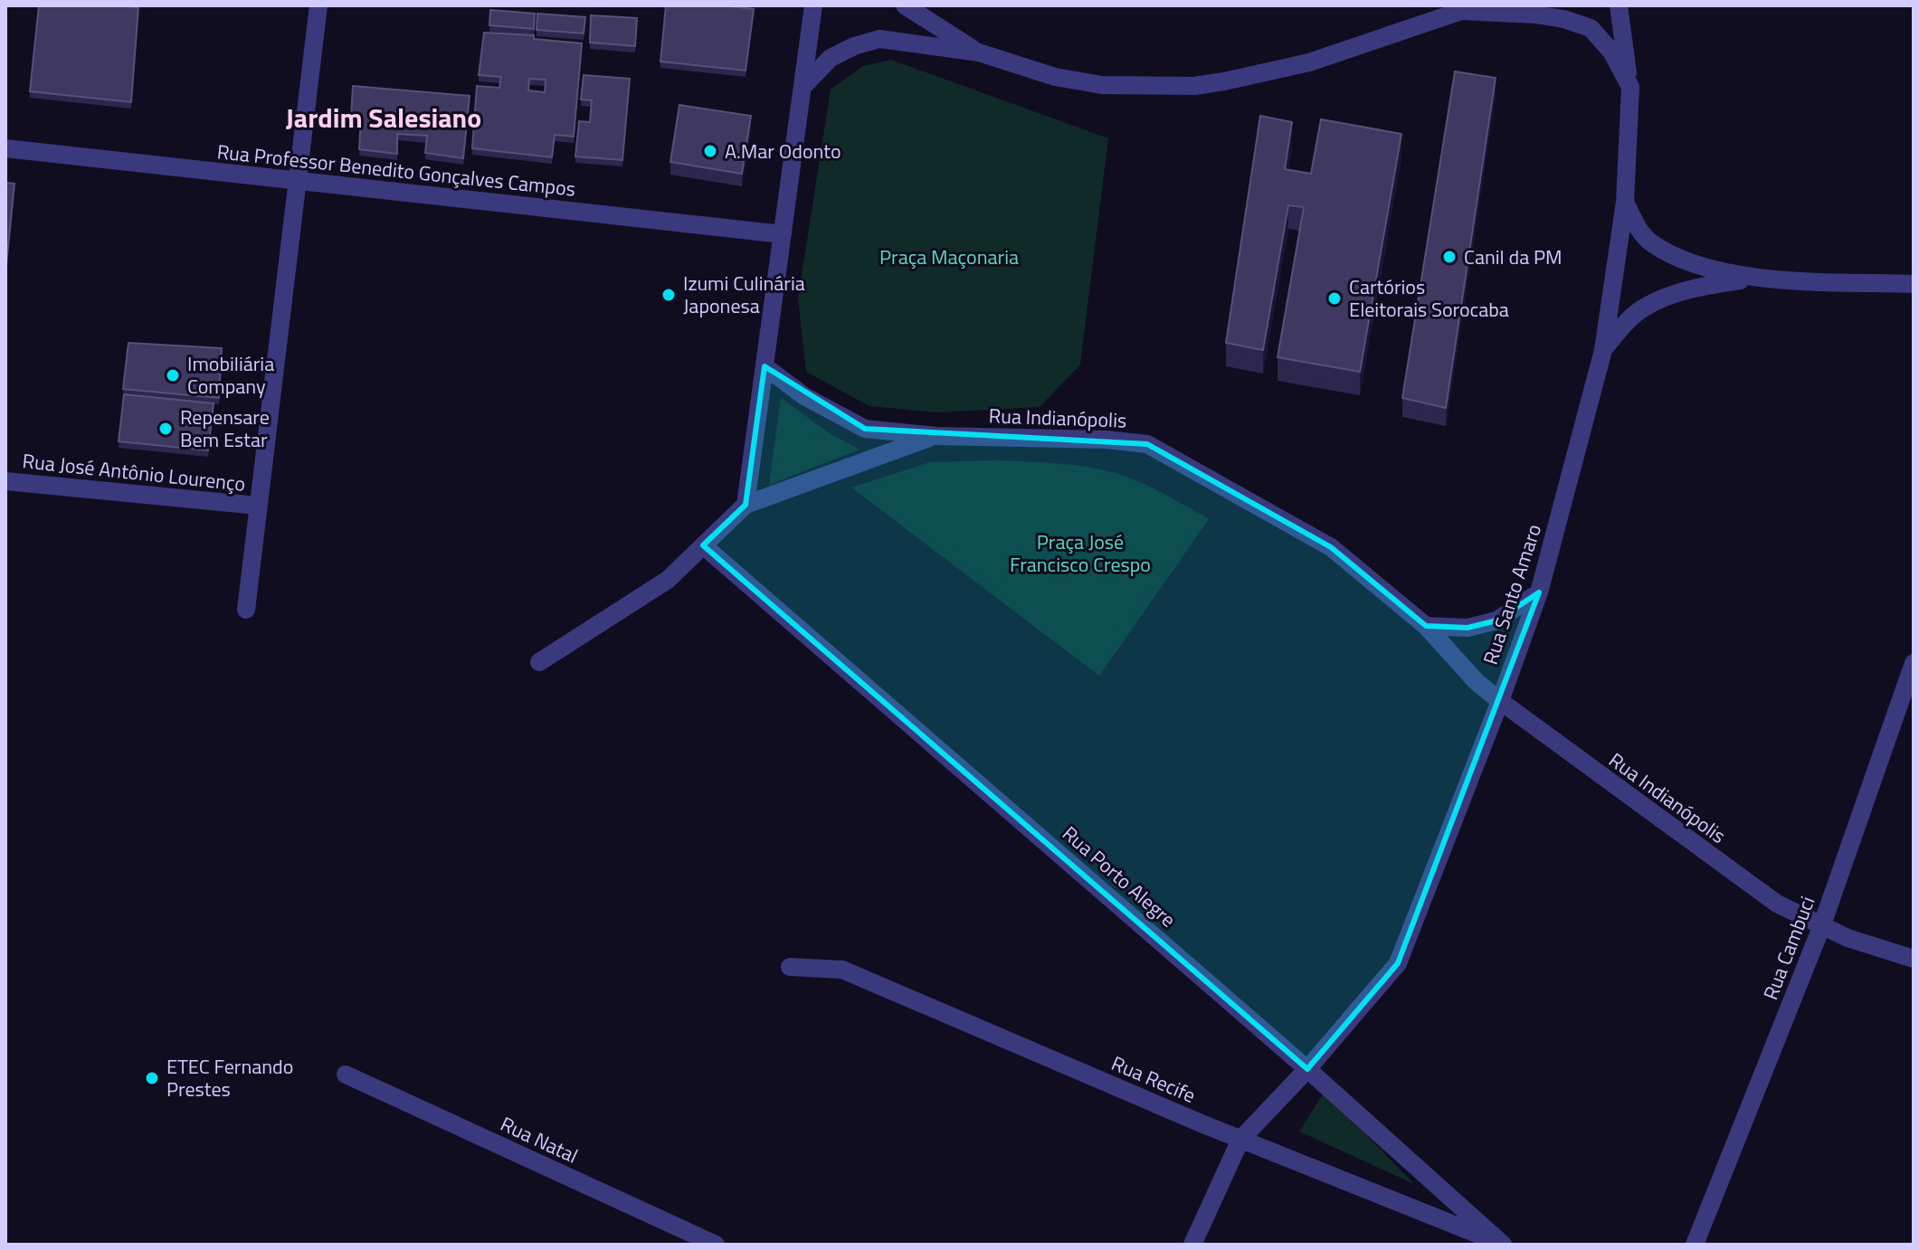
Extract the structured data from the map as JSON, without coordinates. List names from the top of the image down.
{
  "streets": {
    "street": [
      "Rua Professor Benedito Gonçalves Campos",
      "Rua Indianópolis",
      "Rua José Antônio Lourenço",
      "Rua Santo Amaro",
      "Rua Porto Alegre",
      "Rua Cambuci",
      "Rua Recife",
      "Rua Natal"
    ]
  },
  "crossings": [
    ["Rua Indianópolis", "Rua Santo Amaro"],
    ["Rua Indianópolis", "Rua Cambuci"],
    ["Rua Santo Amaro", "Rua Porto Alegre"],
    ["Rua Santo Amaro", "Rua Recife"],
    ["Rua Porto Alegre", "Rua Recife"]
  ],
  "districts": ["Jardim Salesiano"],
  "parks": ["Praça Maçonaria", "Praça José Francisco Crespo"],
  "places": [
    "A.Mar Odonto",
    "Canil da PM",
    "Izumi Culinária Japonesa",
    "Cartórios Eleitorais Sorocaba",
    "Imobiliária Company",
    "Repensare Bem Estar",
    "ETEC Fernando Prestes"
  ]
}
